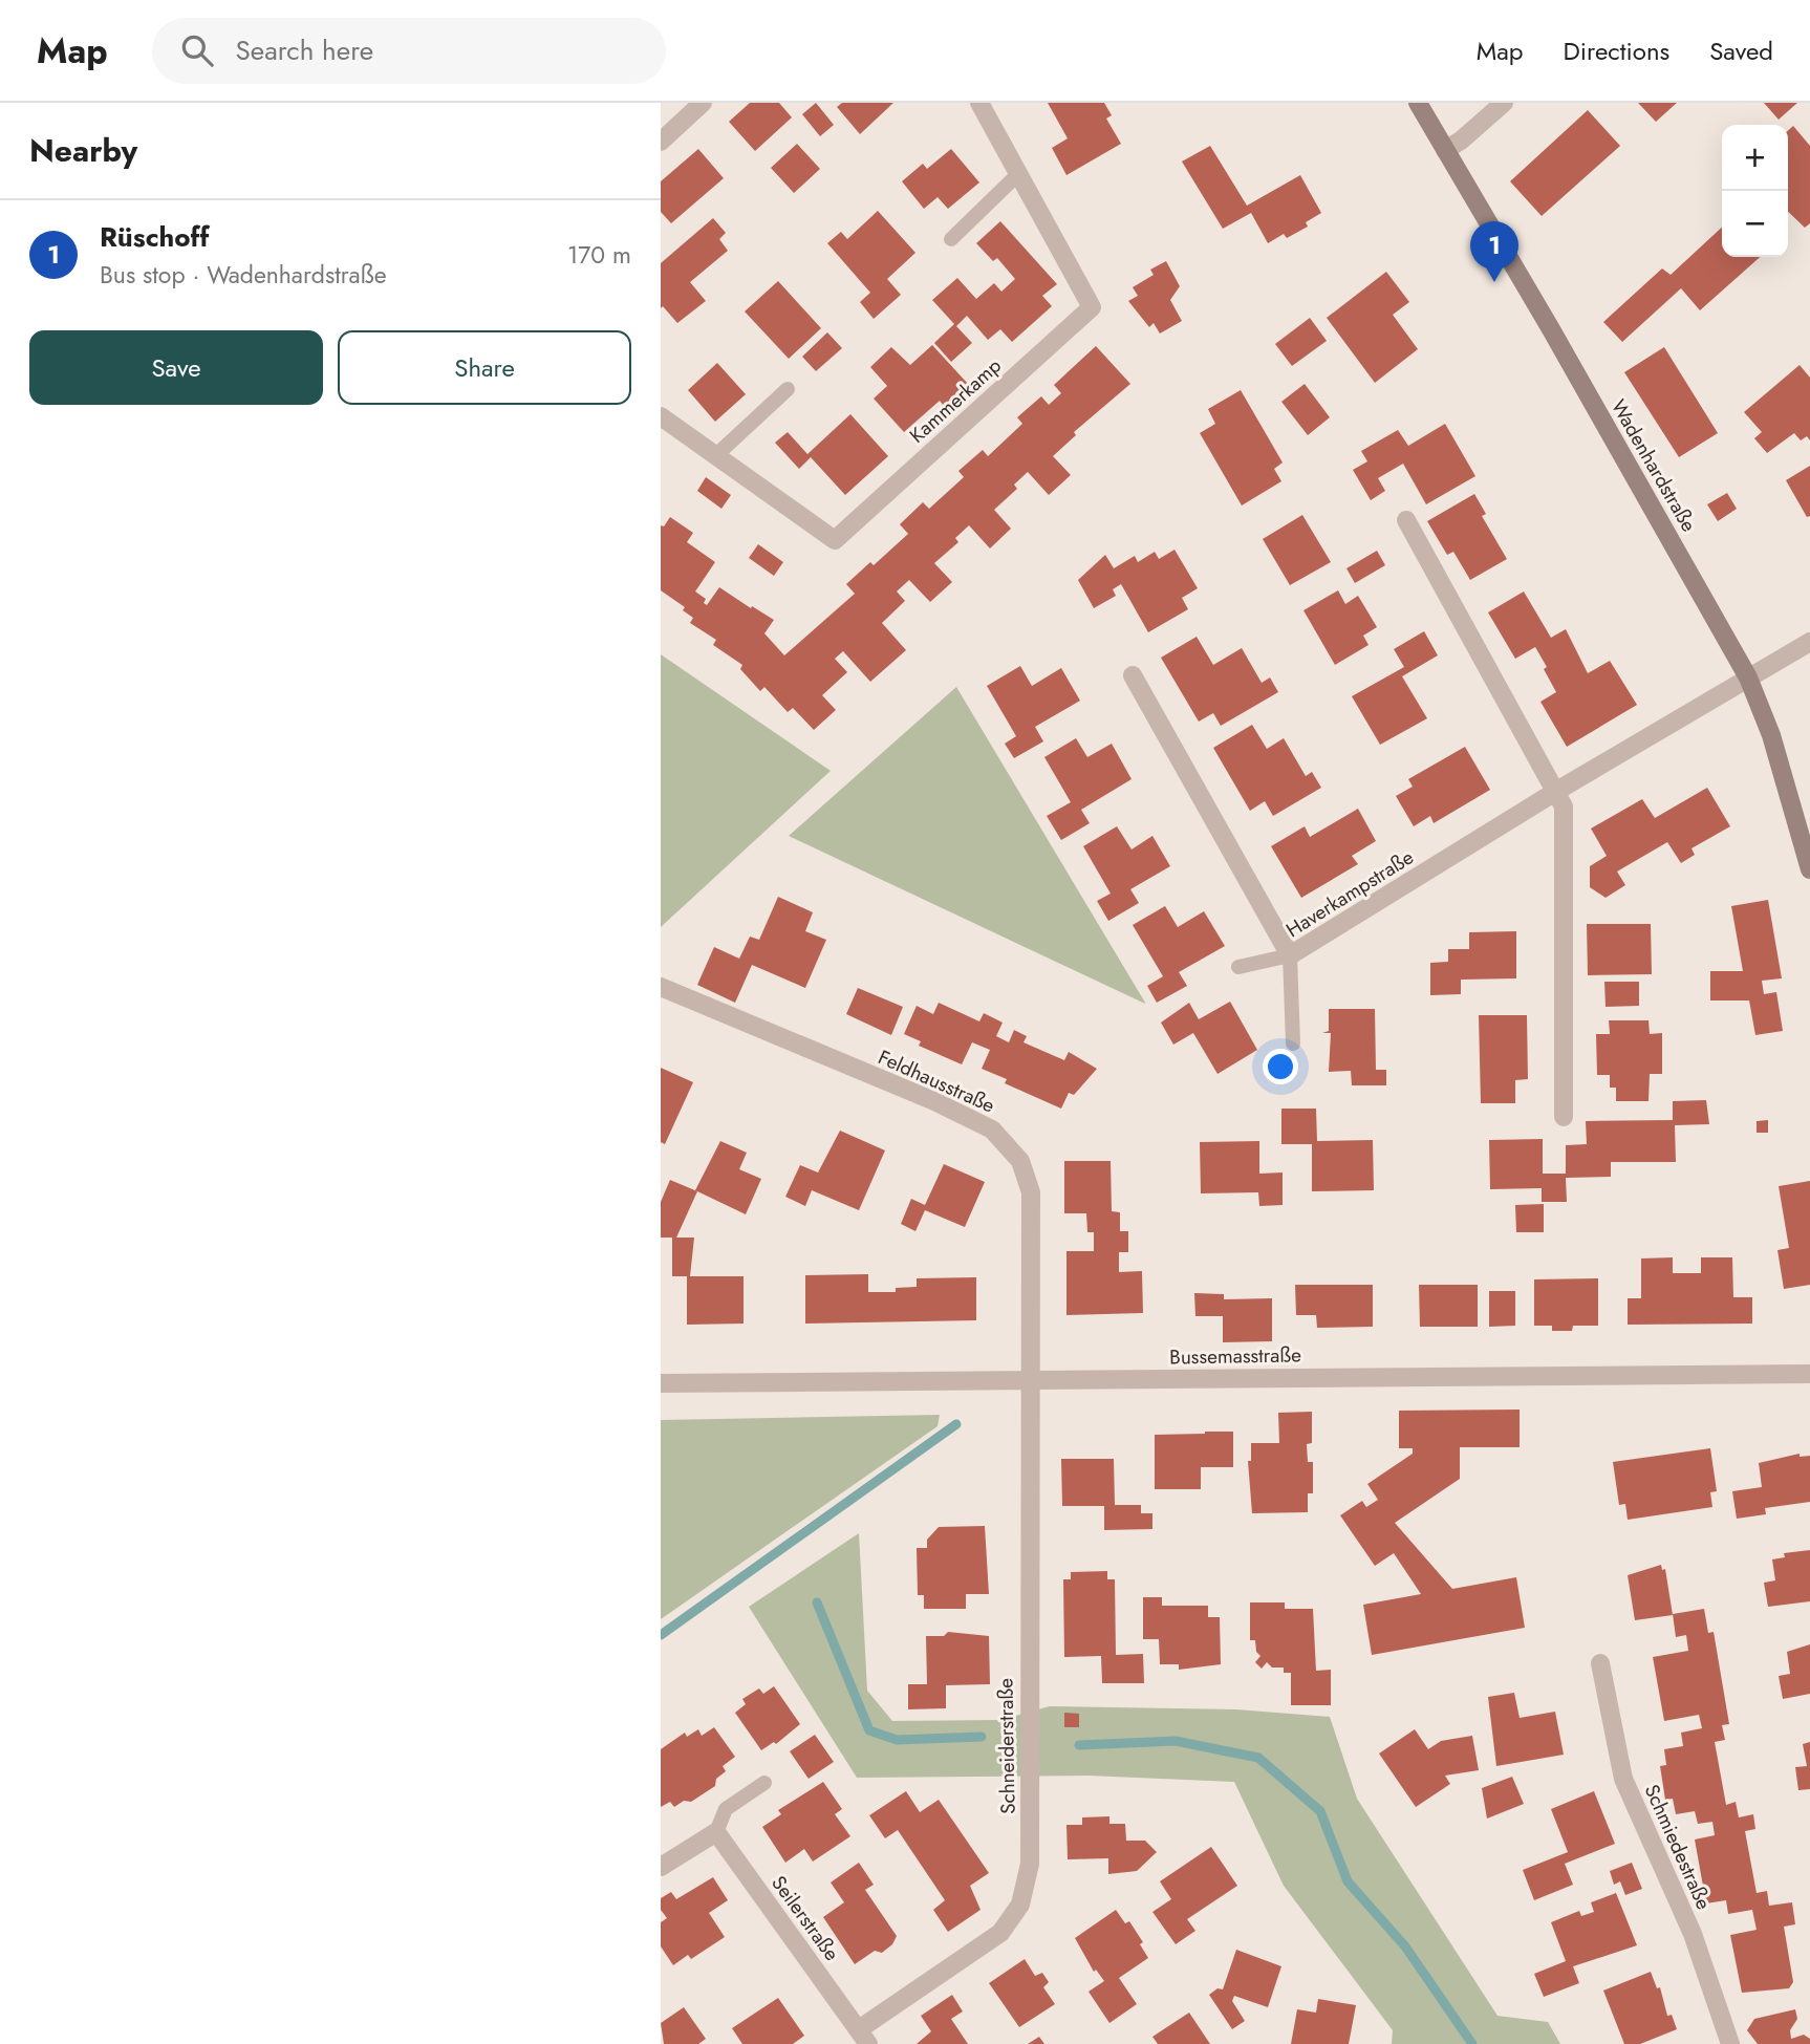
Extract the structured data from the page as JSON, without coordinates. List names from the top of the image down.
{
  "streets": {
    "street": [
      "Kammerkamp",
      "Wadenhardstraße",
      "Haverkampstraße",
      "Feldhausstraße",
      "Bussemasstraße",
      "Schneiderstraße",
      "Schmiedestraße",
      "Seilerstraße"
    ]
  },
  "crossings": [
    ["Wadenhardstraße", "Haverkampstraße"],
    ["Feldhausstraße", "Bussemasstraße"],
    ["Feldhausstraße", "Schneiderstraße"],
    ["Bussemasstraße", "Schneiderstraße"],
    ["Schneiderstraße", "Seilerstraße"]
  ],
  "page": {
    "header": "Map",
    "search": "Search here",
    "nav": ["Map", "Directions", "Saved"],
    "heading": "Nearby",
    "map_buttons": ["+", "−"],
    "list": [
      {
        "mark": "1",
        "name": "Rüschoff",
        "note": "Bus stop · Wadenhardstraße",
        "value": "170 m"
      }
    ],
    "pins": "1",
    "buttons": ["Save", "Share"]
  }
}
